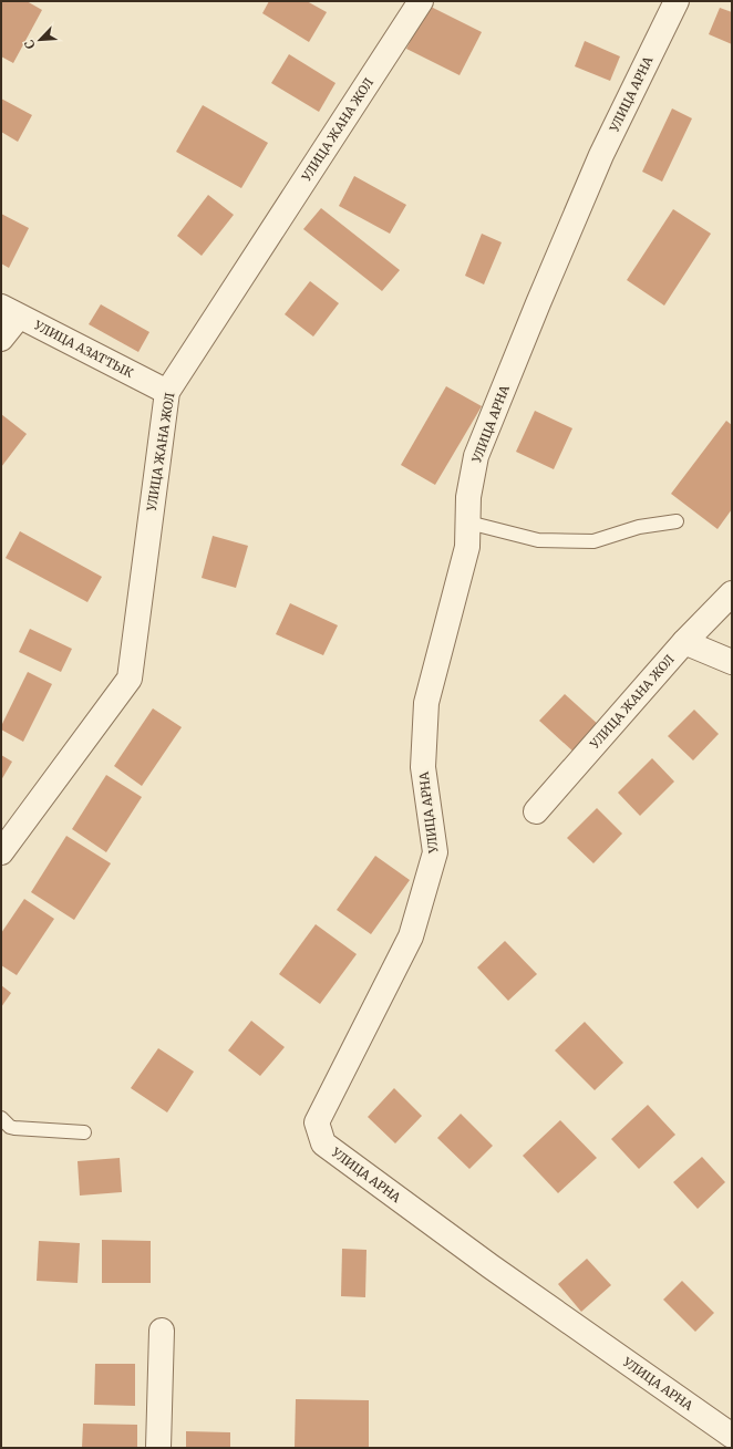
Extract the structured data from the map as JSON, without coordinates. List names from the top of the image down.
{
  "streets": {
    "street": ["УЛИЦА АРНА", "УЛИЦА ЖАНА ЖОЛ", "УЛИЦА АЗАТТЫК"]
  },
  "crossings": [
    ["УЛИЦА ЖАНА ЖОЛ", "УЛИЦА АЗАТТЫК"]
  ],
  "north": "bottom left"
}
